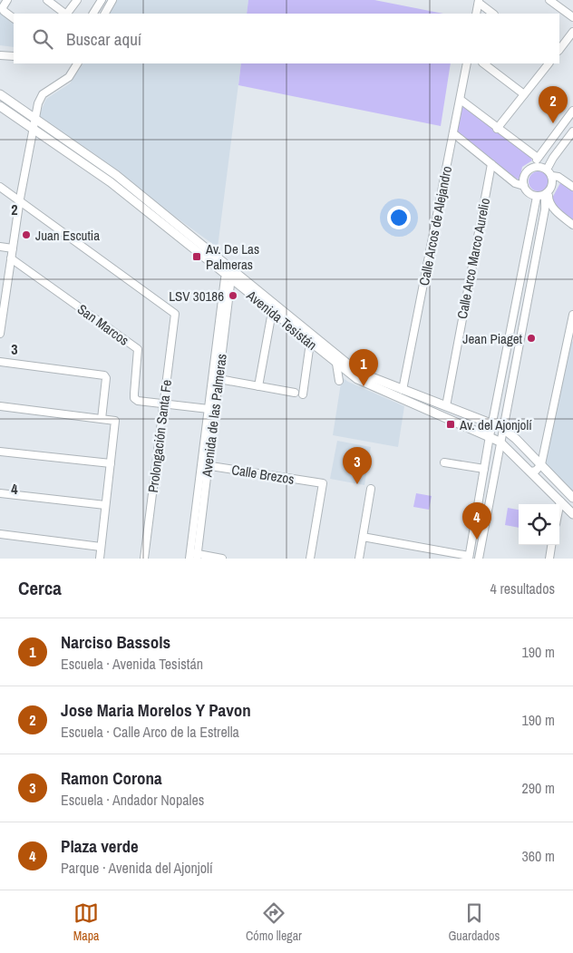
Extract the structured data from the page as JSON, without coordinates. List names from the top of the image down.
{
  "streets": {
    "street": [
      "Calle Arcos de Alejandro",
      "Calle Arco Marco Aurelio",
      "Avenida Tesistán",
      "San Marcos",
      "Avenida de las Palmeras",
      "Prolongación Santa Fe",
      "Calle Brezos"
    ]
  },
  "crossings": [
    ["Calle Arcos de Alejandro", "Avenida Tesistán"],
    ["Calle Arco Marco Aurelio", "Avenida Tesistán"],
    ["Avenida Tesistán", "Avenida de las Palmeras"],
    ["San Marcos", "Avenida de las Palmeras"],
    ["San Marcos", "Prolongación Santa Fe"],
    ["Avenida de las Palmeras", "Calle Brezos"]
  ],
  "places": {
    "other": ["Juan Escutia", "LSV 30186", "Jean Piaget"],
    "transit": ["Av. De Las Palmeras", "Av. del Ajonjolí"]
  },
  "page": {
    "search": "Buscar aquí",
    "pins": [
      "2",
      "1",
      "3",
      "4"
    ],
    "heading": ["Cerca", "4 resultados"],
    "list": [
      {
        "mark": "1",
        "name": "Narciso Bassols",
        "note": "Escuela · Avenida Tesistán",
        "value": "190 m"
      },
      {
        "mark": "2",
        "name": "Jose Maria Morelos Y Pavon",
        "note": "Escuela · Calle Arco de la Estrella",
        "value": "190 m"
      },
      {
        "mark": "3",
        "name": "Ramon Corona",
        "note": "Escuela · Andador Nopales",
        "value": "290 m"
      },
      {
        "mark": "4",
        "name": "Plaza verde",
        "note": "Parque · Avenida del Ajonjolí",
        "value": "360 m"
      }
    ],
    "nav": ["Mapa", "Cómo llegar", "Guardados"]
  },
  "grid": {
    "rows": ["2", "3", "4"]
  }
}
